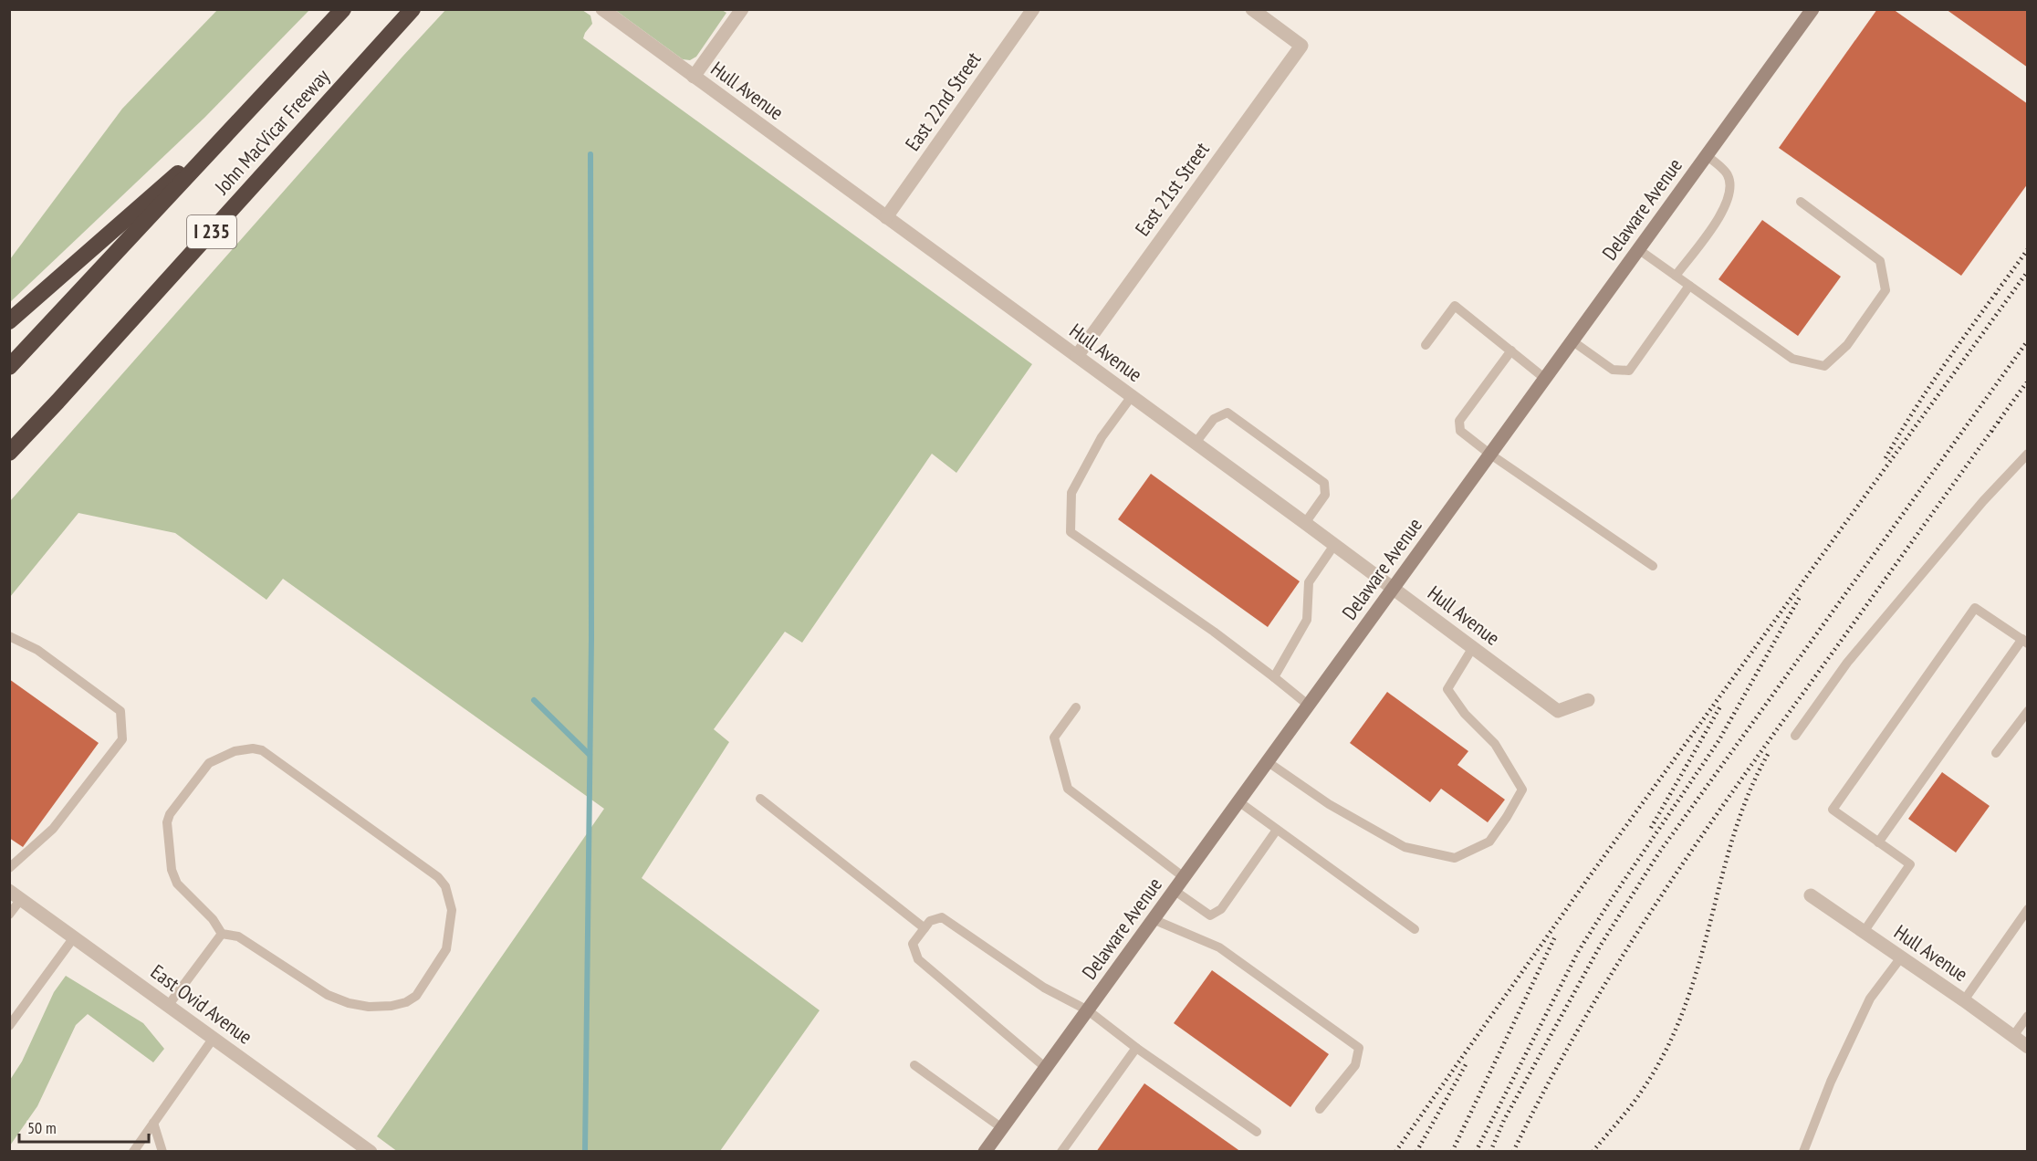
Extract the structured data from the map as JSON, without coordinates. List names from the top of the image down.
{
  "streets": {
    "highway": ["John MacVicar Freeway", "I 235"],
    "main road": ["Delaware Avenue"],
    "street": [
      "Hull Avenue",
      "East 22nd Street",
      "East 21st Street",
      "East Ovid Avenue"
    ]
  },
  "crossings": [
    ["Hull Avenue", "East 22nd Street"],
    ["Hull Avenue", "East 21st Street"],
    ["Hull Avenue", "Delaware Avenue"]
  ],
  "scale_bar": "50 m"
}
